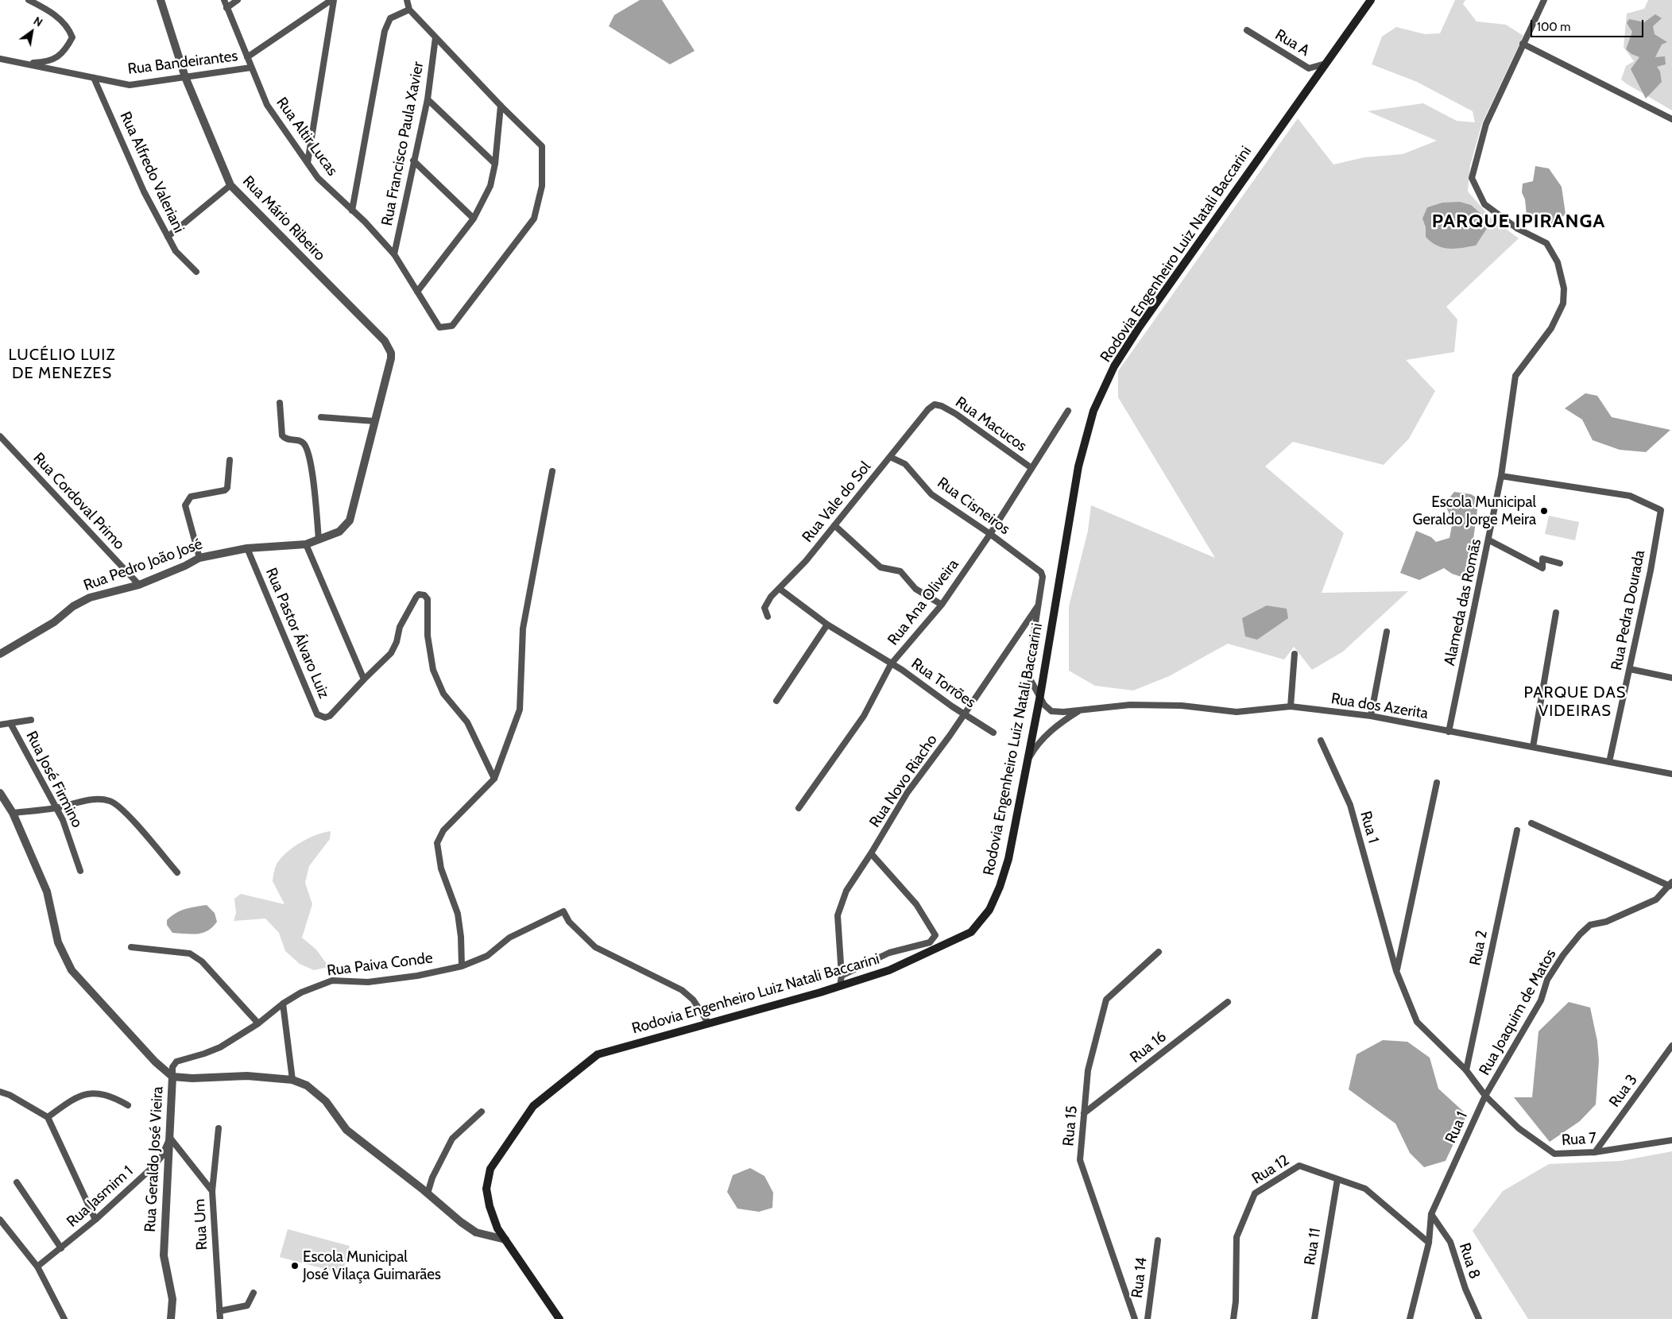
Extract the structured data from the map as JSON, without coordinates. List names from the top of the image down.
{
  "streets": {
    "main road": ["Rodovia Engenheiro Luiz Natali Baccarini"],
    "street": [
      "Rua A",
      "Rua Bandeirantes",
      "Rua Altir Lucas",
      "Rua Francisco Paula Xavier",
      "Rua Alfredo Valeriani",
      "Rua Mário Ribeiro",
      "Rua Macucos",
      "Rua Cordoval Primo",
      "Rua Vale do Sol",
      "Rua Cisneiros",
      "Rua Pedro João José",
      "Rua Ana Oliveira",
      "Alameda das Romãs",
      "Rua Pedra Dourada",
      "Rua Pastor Álvaro Luiz",
      "Rua Torrões",
      "Rua dos Azerita",
      "Rua José Firmino",
      "Rua Novo Riacho",
      "Rua 1",
      "Rua 2",
      "Rua Paiva Conde",
      "Rua Joaquim de Matos",
      "Rua 16",
      "Rua 3",
      "Rua 15",
      "Rua 7",
      "Rua Geraldo José Vieira",
      "Rua 12",
      "Rua Jasmim 1",
      "Rua Um",
      "Rua 11",
      "Rua 8",
      "Rua 14"
    ]
  },
  "crossings": [
    ["Rua A", "Rodovia Engenheiro Luiz Natali Baccarini"],
    ["Rua Bandeirantes", "Rua Altir Lucas"],
    ["Rua Bandeirantes", "Rua Alfredo Valeriani"],
    ["Rua Bandeirantes", "Rua Mário Ribeiro"],
    ["Rua Altir Lucas", "Rua Francisco Paula Xavier"],
    ["Rua Mário Ribeiro", "Rua Pedro João José"],
    ["Rodovia Engenheiro Luiz Natali Baccarini", "Rua dos Azerita"],
    ["Rodovia Engenheiro Luiz Natali Baccarini", "Rua Novo Riacho"],
    ["Rodovia Engenheiro Luiz Natali Baccarini", "Rua Paiva Conde"],
    ["Rua Macucos", "Rua Vale do Sol"],
    ["Rua Macucos", "Rua Ana Oliveira"],
    ["Rua Cordoval Primo", "Rua Pedro João José"],
    ["Rua Vale do Sol", "Rua Cisneiros"],
    ["Rua Vale do Sol", "Rua Torrões"],
    ["Rua Cisneiros", "Rua Ana Oliveira"],
    ["Rua Cisneiros", "Rua Novo Riacho"],
    ["Rua Pedro João José", "Rua Pastor Álvaro Luiz"],
    ["Rua Ana Oliveira", "Rua Torrões"],
    ["Alameda das Romãs", "Rua Pedra Dourada"],
    ["Alameda das Romãs", "Rua dos Azerita"],
    ["Rua Pedra Dourada", "Rua dos Azerita"],
    ["Rua Torrões", "Rua Novo Riacho"],
    ["Rua 1", "Rua 2"],
    ["Rua 1", "Rua Joaquim de Matos"],
    ["Rua 1", "Rua 7"],
    ["Rua 1", "Rua 12"],
    ["Rua 1", "Rua 8"],
    ["Rua Paiva Conde", "Rua Geraldo José Vieira"],
    ["Rua Joaquim de Matos", "Rua 7"],
    ["Rua 16", "Rua 15"],
    ["Rua 3", "Rua 7"],
    ["Rua Geraldo José Vieira", "Rua Jasmim 1"],
    ["Rua 12", "Rua 11"]
  ],
  "districts": ["PARQUE IPIRANGA", "LUCÉLIO LUIZ DE MENEZES", "PARQUE DAS VIDEIRAS"],
  "places": ["Escola Municipal Geraldo Jorge Meira", "Escola Municipal José Vilaça Guimarães"],
  "scale_bar": "100 m",
  "north": "top right"
}
